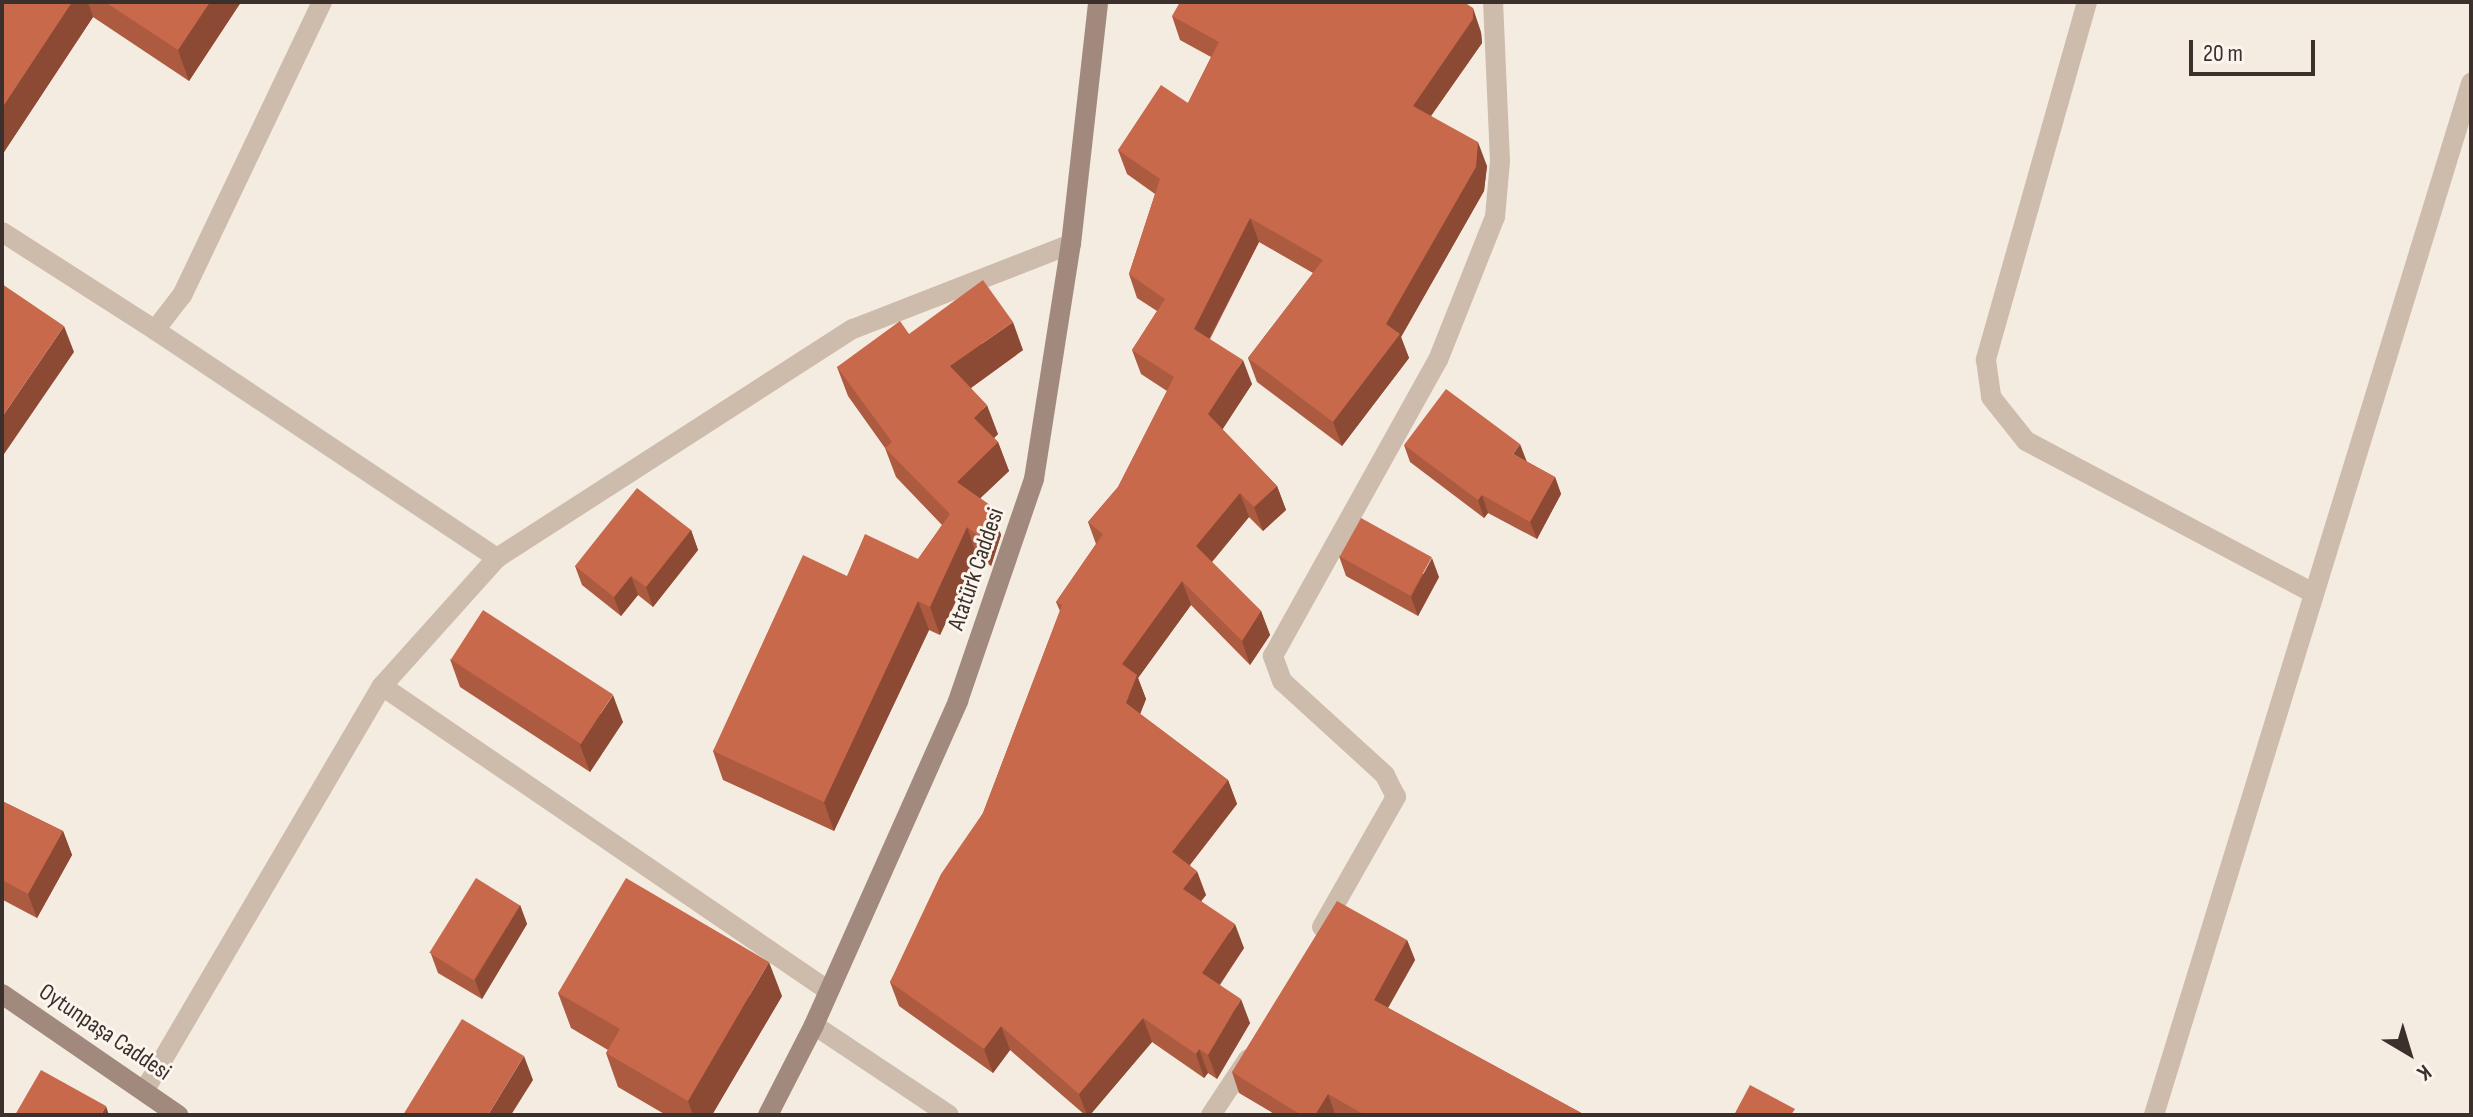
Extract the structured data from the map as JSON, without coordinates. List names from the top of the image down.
{
  "streets": {
    "main road": ["Atatürk Caddesi", "Oytunpaşa Caddesi"]
  },
  "scale_bar": "20 m",
  "north": "bottom right"
}
